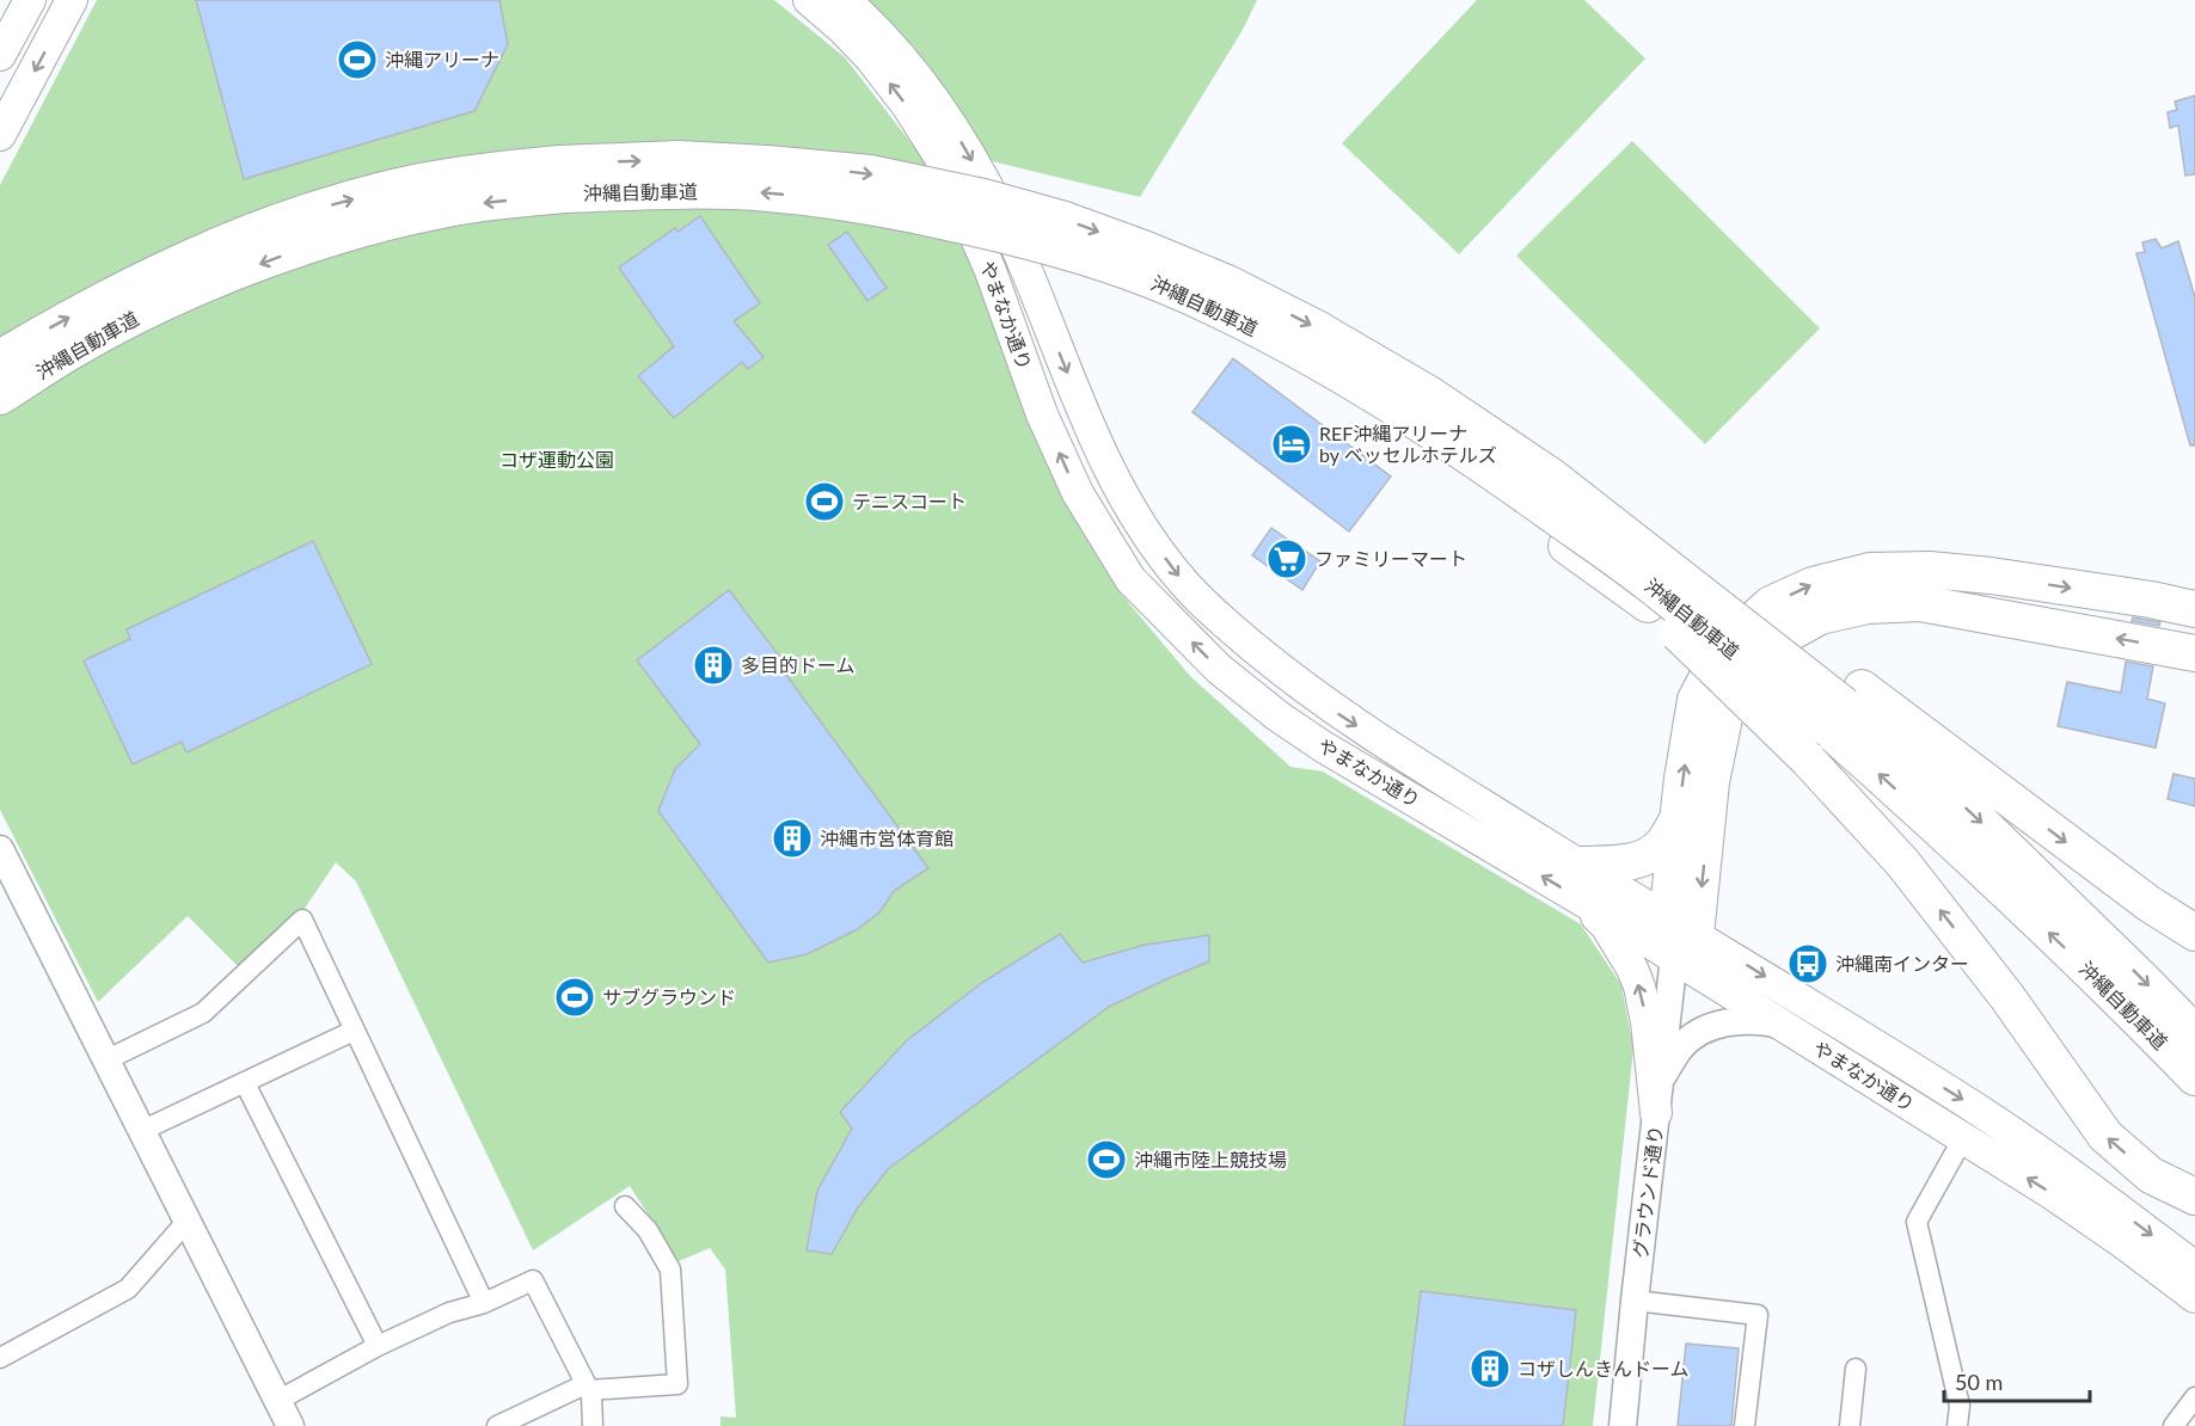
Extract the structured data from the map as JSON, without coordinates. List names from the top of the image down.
{
  "streets": {
    "highway": ["沖縄自動車道"],
    "main road": ["やまなか通り"],
    "street": ["グラウンド通り"]
  },
  "crossings": [
    ["やまなか通り", "グラウンド通り"]
  ],
  "parks": ["コザ運動公園"],
  "places": {
    "sports": [
      "沖縄アリーナ",
      "テニスコート",
      "サブグラウンド",
      "沖縄市陸上競技場"
    ],
    "hotel": ["REF沖縄アリーナ by ベッセルホテルズ"],
    "supermarket": ["ファミリーマート"],
    "building": ["多目的ドーム", "沖縄市営体育館", "コザしんきんドーム"],
    "bus stop": ["沖縄南インター"]
  },
  "scale_bar": "50 m"
}
